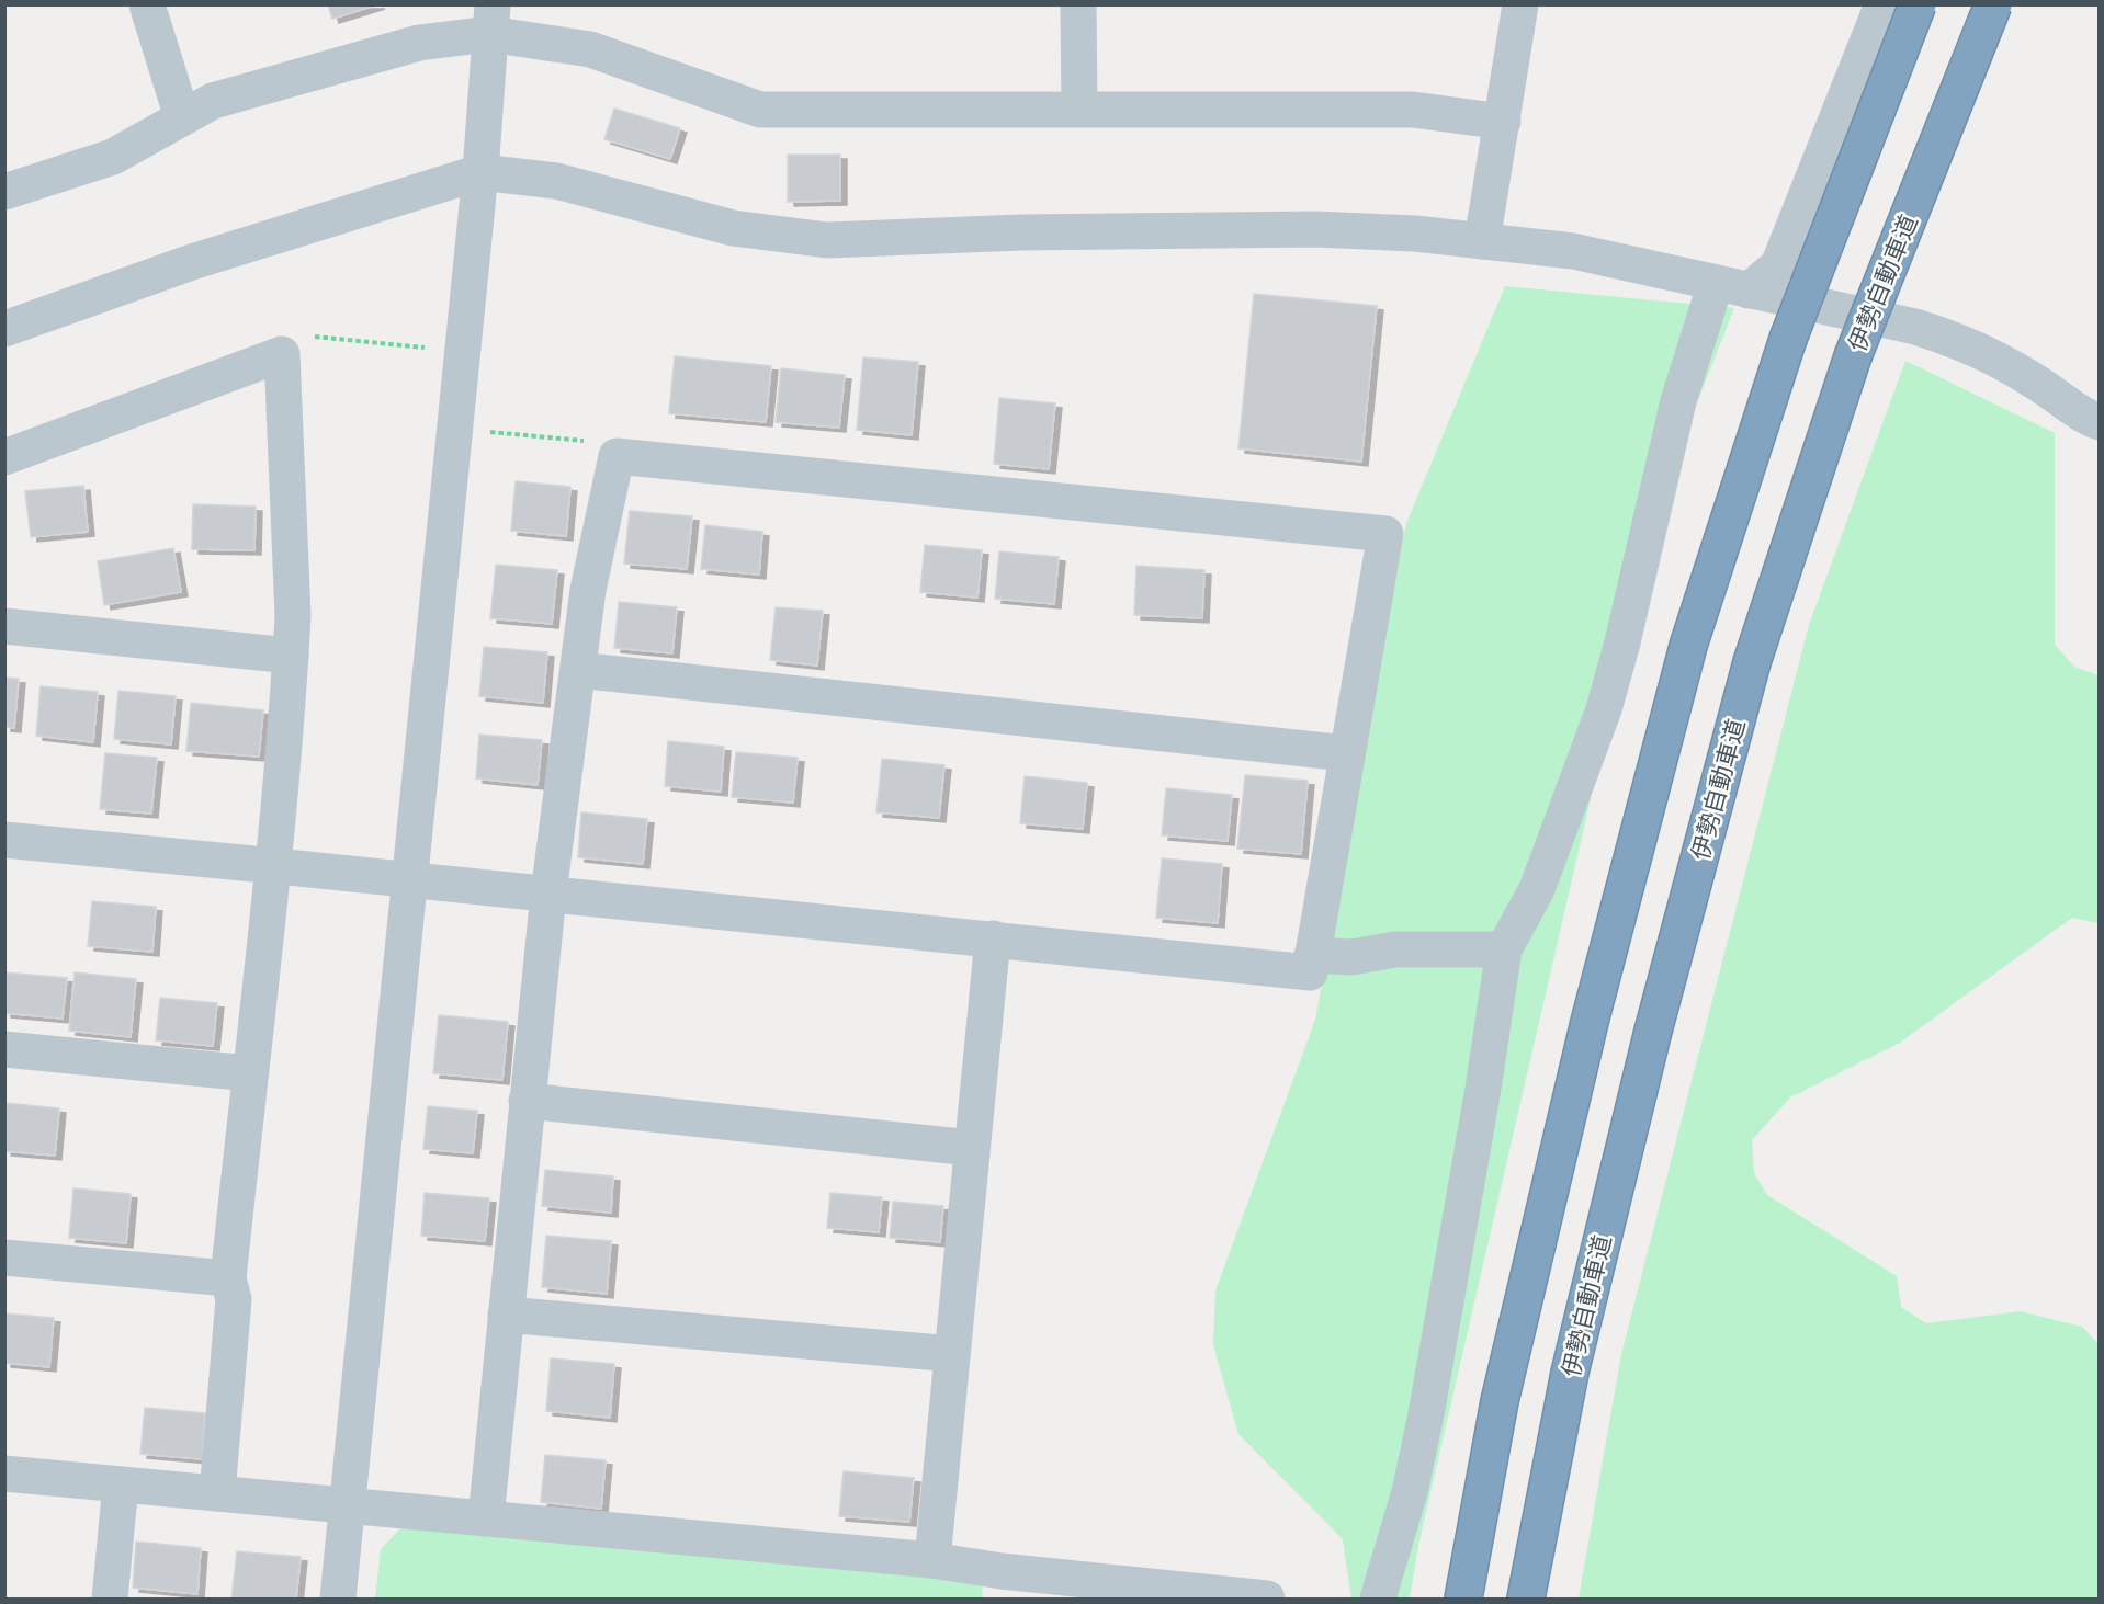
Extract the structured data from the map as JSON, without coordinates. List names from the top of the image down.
{
  "streets": {
    "highway": ["伊勢自動車道"]
  }
}
